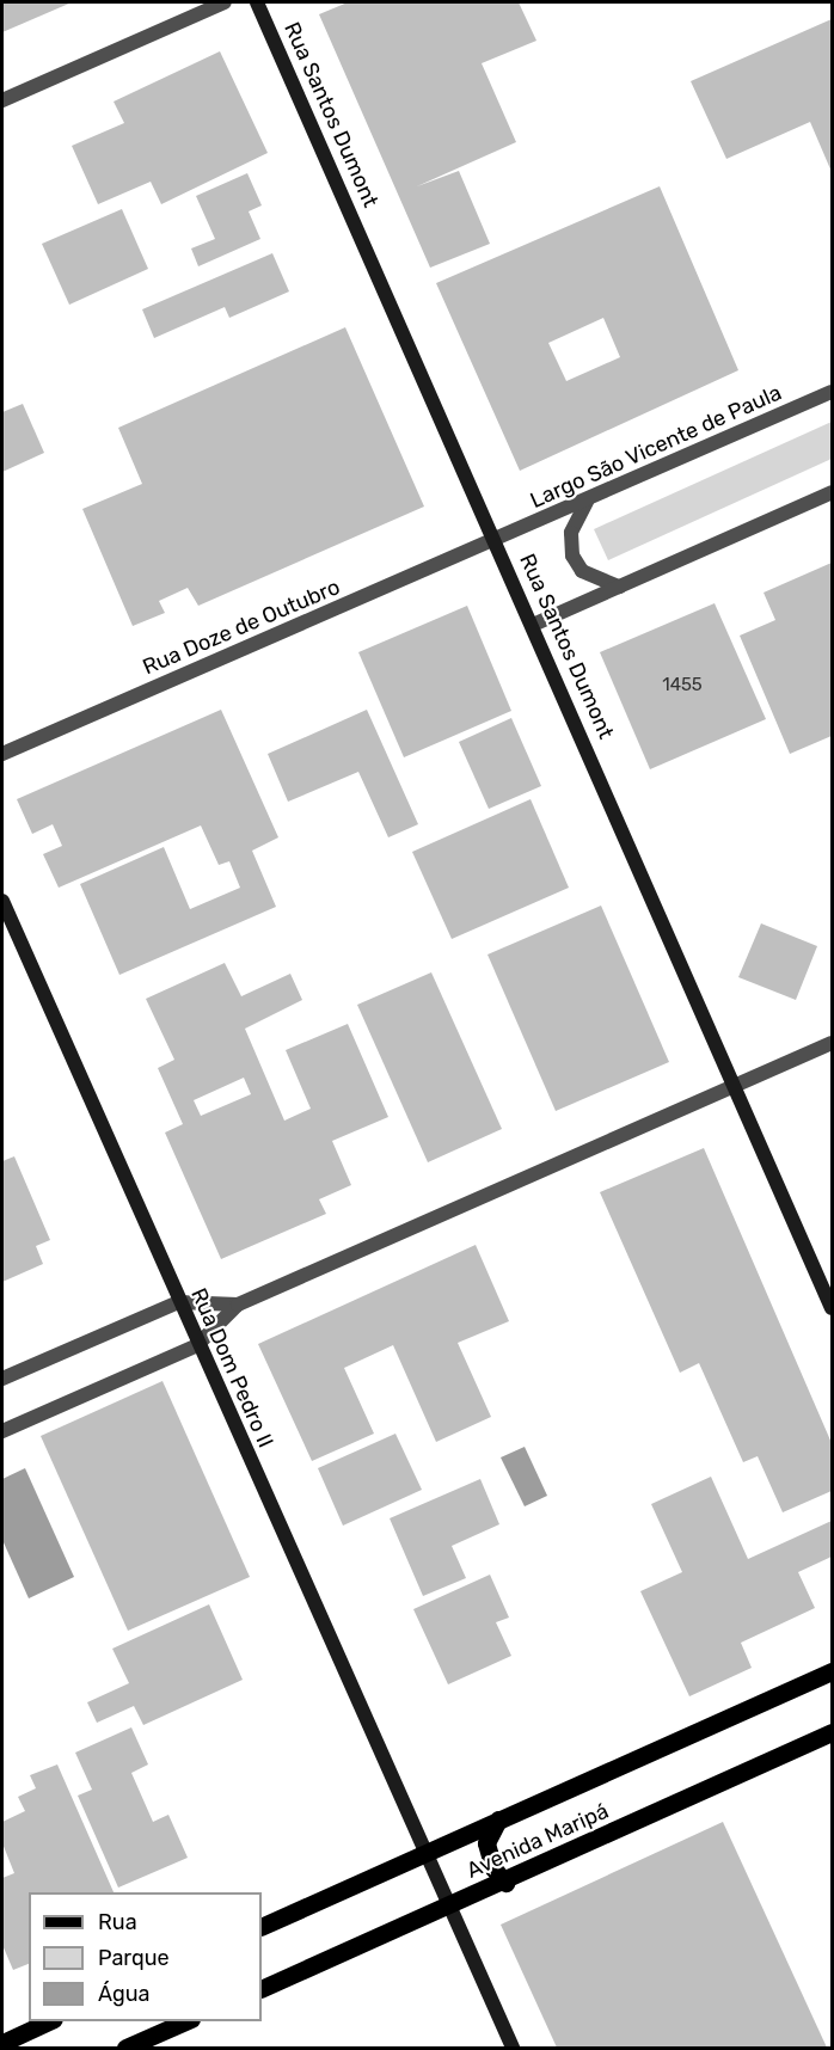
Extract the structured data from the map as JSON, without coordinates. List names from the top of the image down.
{
  "streets": {
    "main road": ["Avenida Maripá"],
    "street": [
      "Rua Santos Dumont",
      "Largo São Vicente de Paula",
      "Rua Doze de Outubro",
      "Rua Dom Pedro II"
    ]
  },
  "crossings": [
    ["Rua Santos Dumont", "Largo São Vicente de Paula"],
    ["Rua Santos Dumont", "Rua Doze de Outubro"],
    ["Largo São Vicente de Paula", "Rua Doze de Outubro"],
    ["Rua Dom Pedro II", "Avenida Maripá"]
  ],
  "house_numbers": ["1455"],
  "legend": ["Rua", "Parque", "Água"]
}
